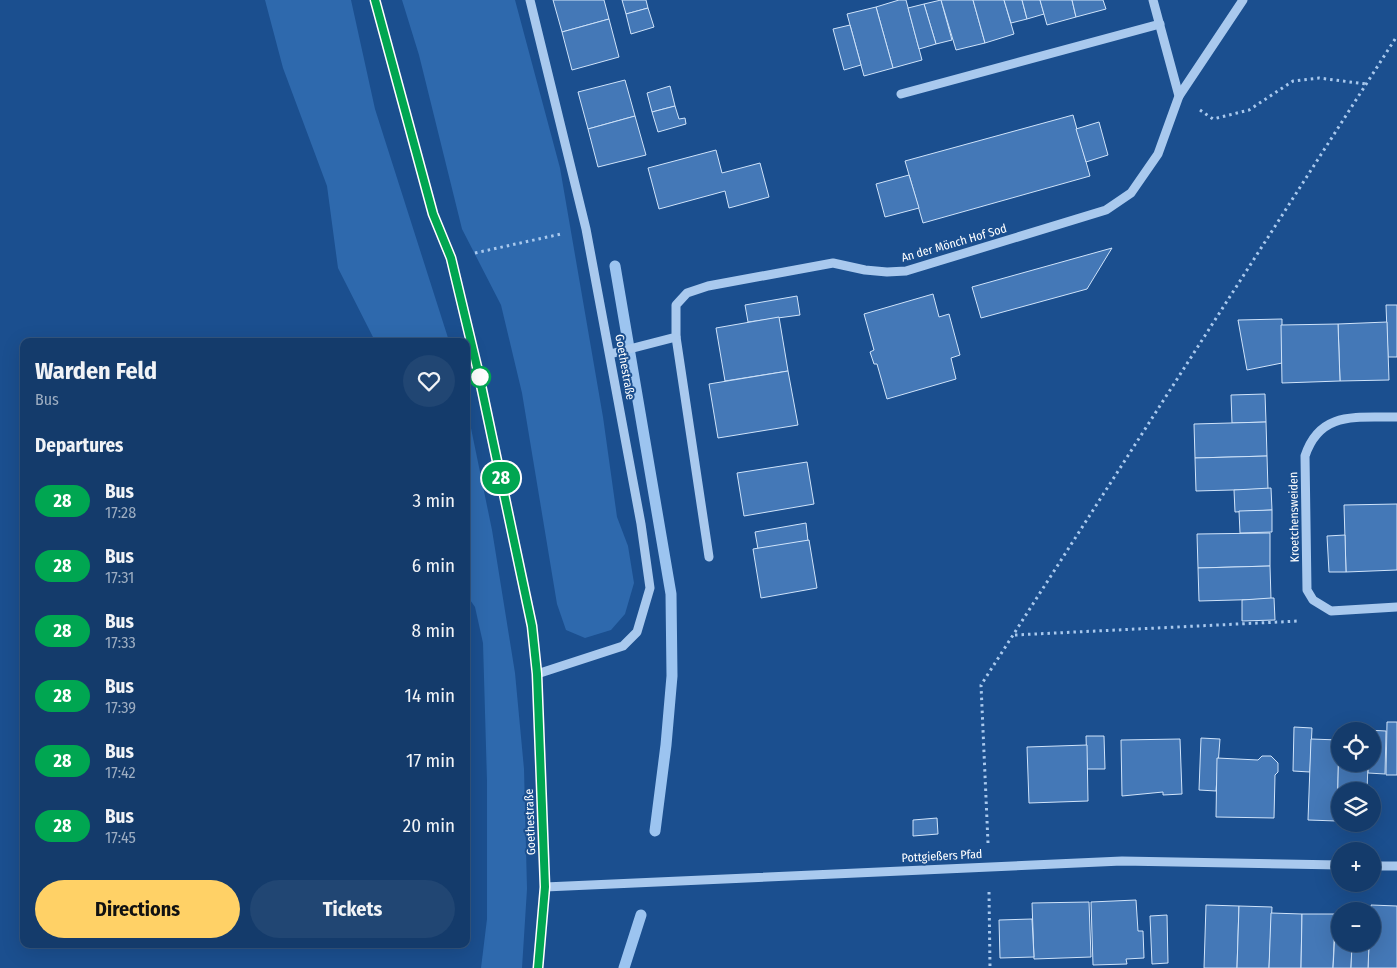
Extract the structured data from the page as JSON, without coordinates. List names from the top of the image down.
{
  "streets": {
    "street": [
      "An der Mönch Hof Sod",
      "Goethestraße",
      "Kroetchensweiden",
      "Pottgießers Pfad"
    ]
  },
  "crossings": [
    ["Goethestraße", "Pottgießers Pfad"]
  ],
  "lines": ["bus line 28"],
  "page": {
    "on_map": "28",
    "heading": [
      ["Warden Feld", "Bus"],
      "Departures"
    ],
    "list": [
      {
        "mark": "28",
        "name": "Bus",
        "note": "17:28",
        "value": "3 min"
      },
      {
        "mark": "28",
        "name": "Bus",
        "note": "17:31",
        "value": "6 min"
      },
      {
        "mark": "28",
        "name": "Bus",
        "note": "17:33",
        "value": "8 min"
      },
      {
        "mark": "28",
        "name": "Bus",
        "note": "17:39",
        "value": "14 min"
      },
      {
        "mark": "28",
        "name": "Bus",
        "note": "17:42",
        "value": "17 min"
      },
      {
        "mark": "28",
        "name": "Bus",
        "note": "17:45",
        "value": "20 min"
      }
    ],
    "map_buttons": ["+", "−"],
    "buttons": ["Directions", "Tickets"]
  }
}
